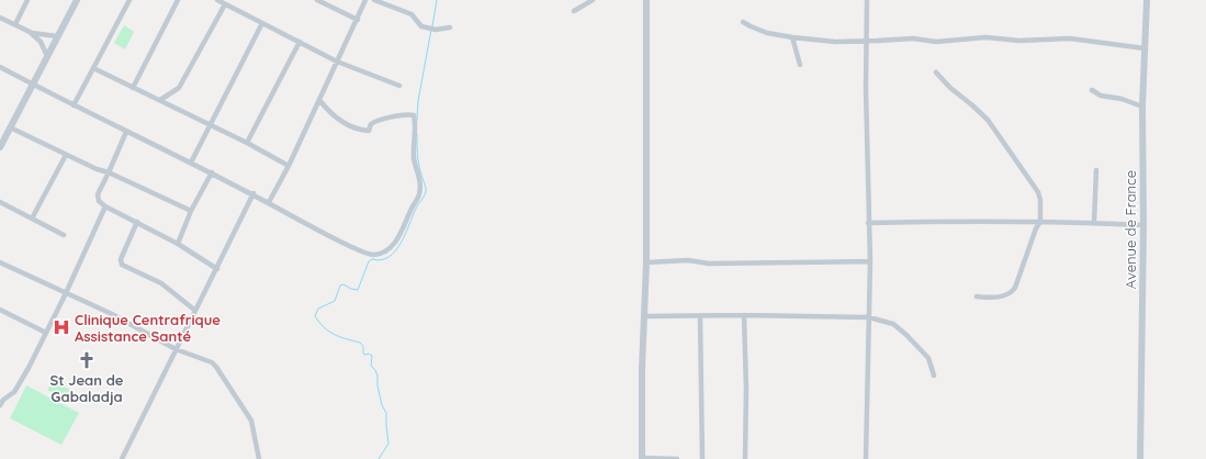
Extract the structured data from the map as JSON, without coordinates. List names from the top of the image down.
{
  "streets": {
    "street": ["Avenue de France"]
  },
  "places": {
    "hospital": ["Clinique Centrafrique Assistance Santé"],
    "church": ["St Jean de Gabaladja"]
  }
}
